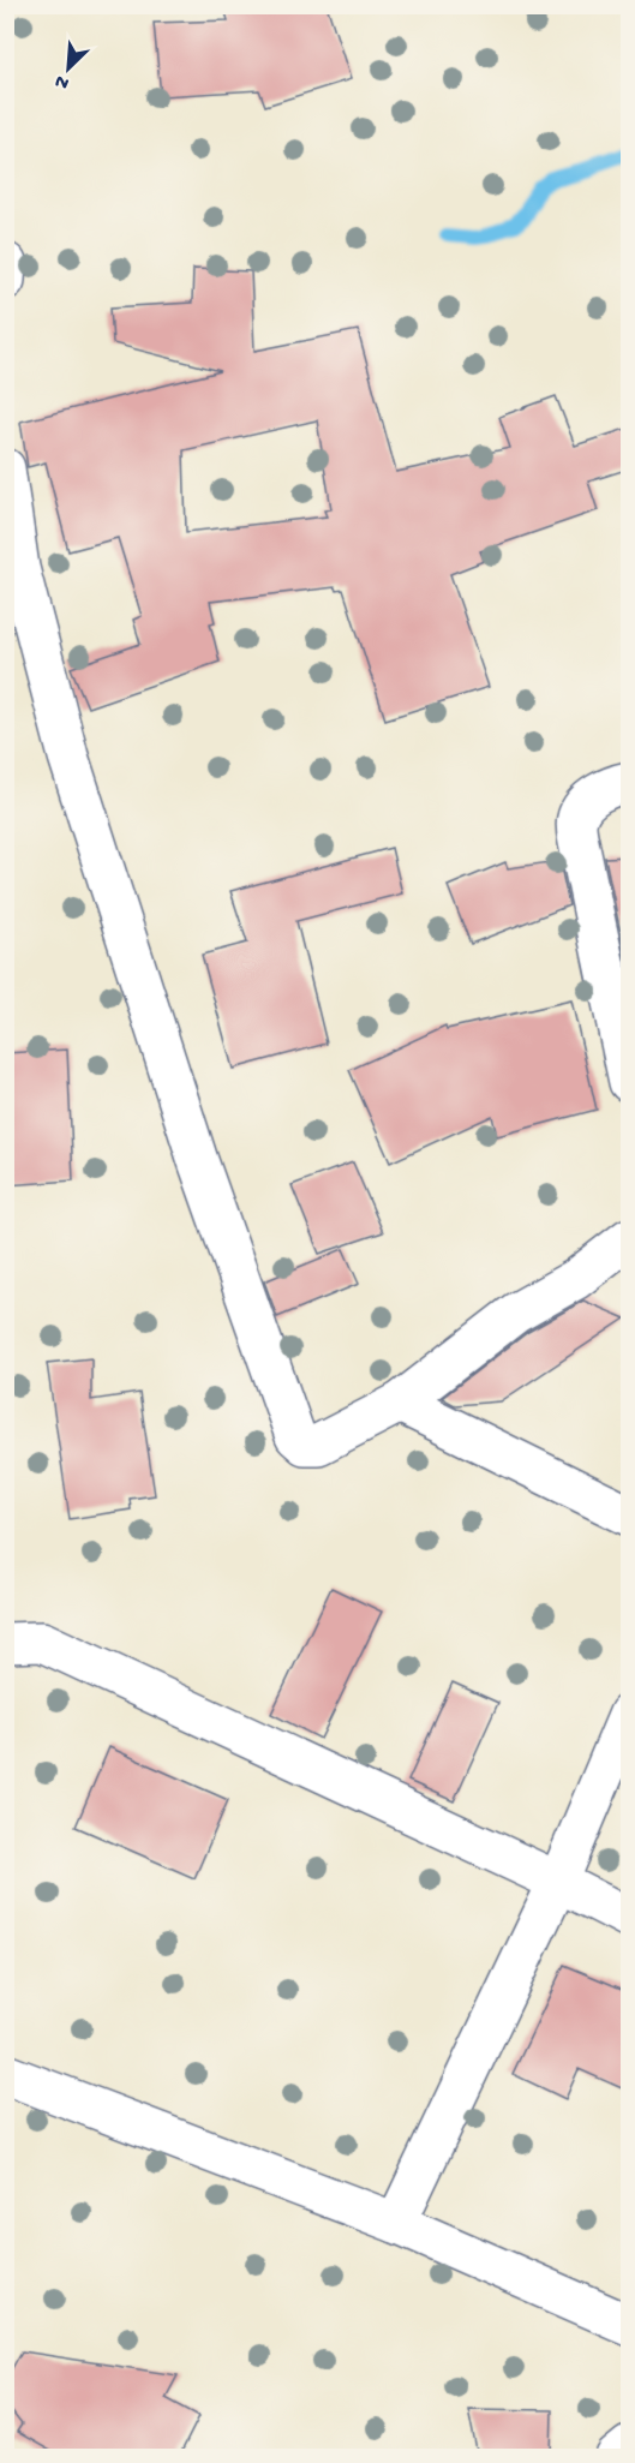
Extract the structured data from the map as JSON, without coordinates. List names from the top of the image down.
{
  "north": "bottom left"
}
